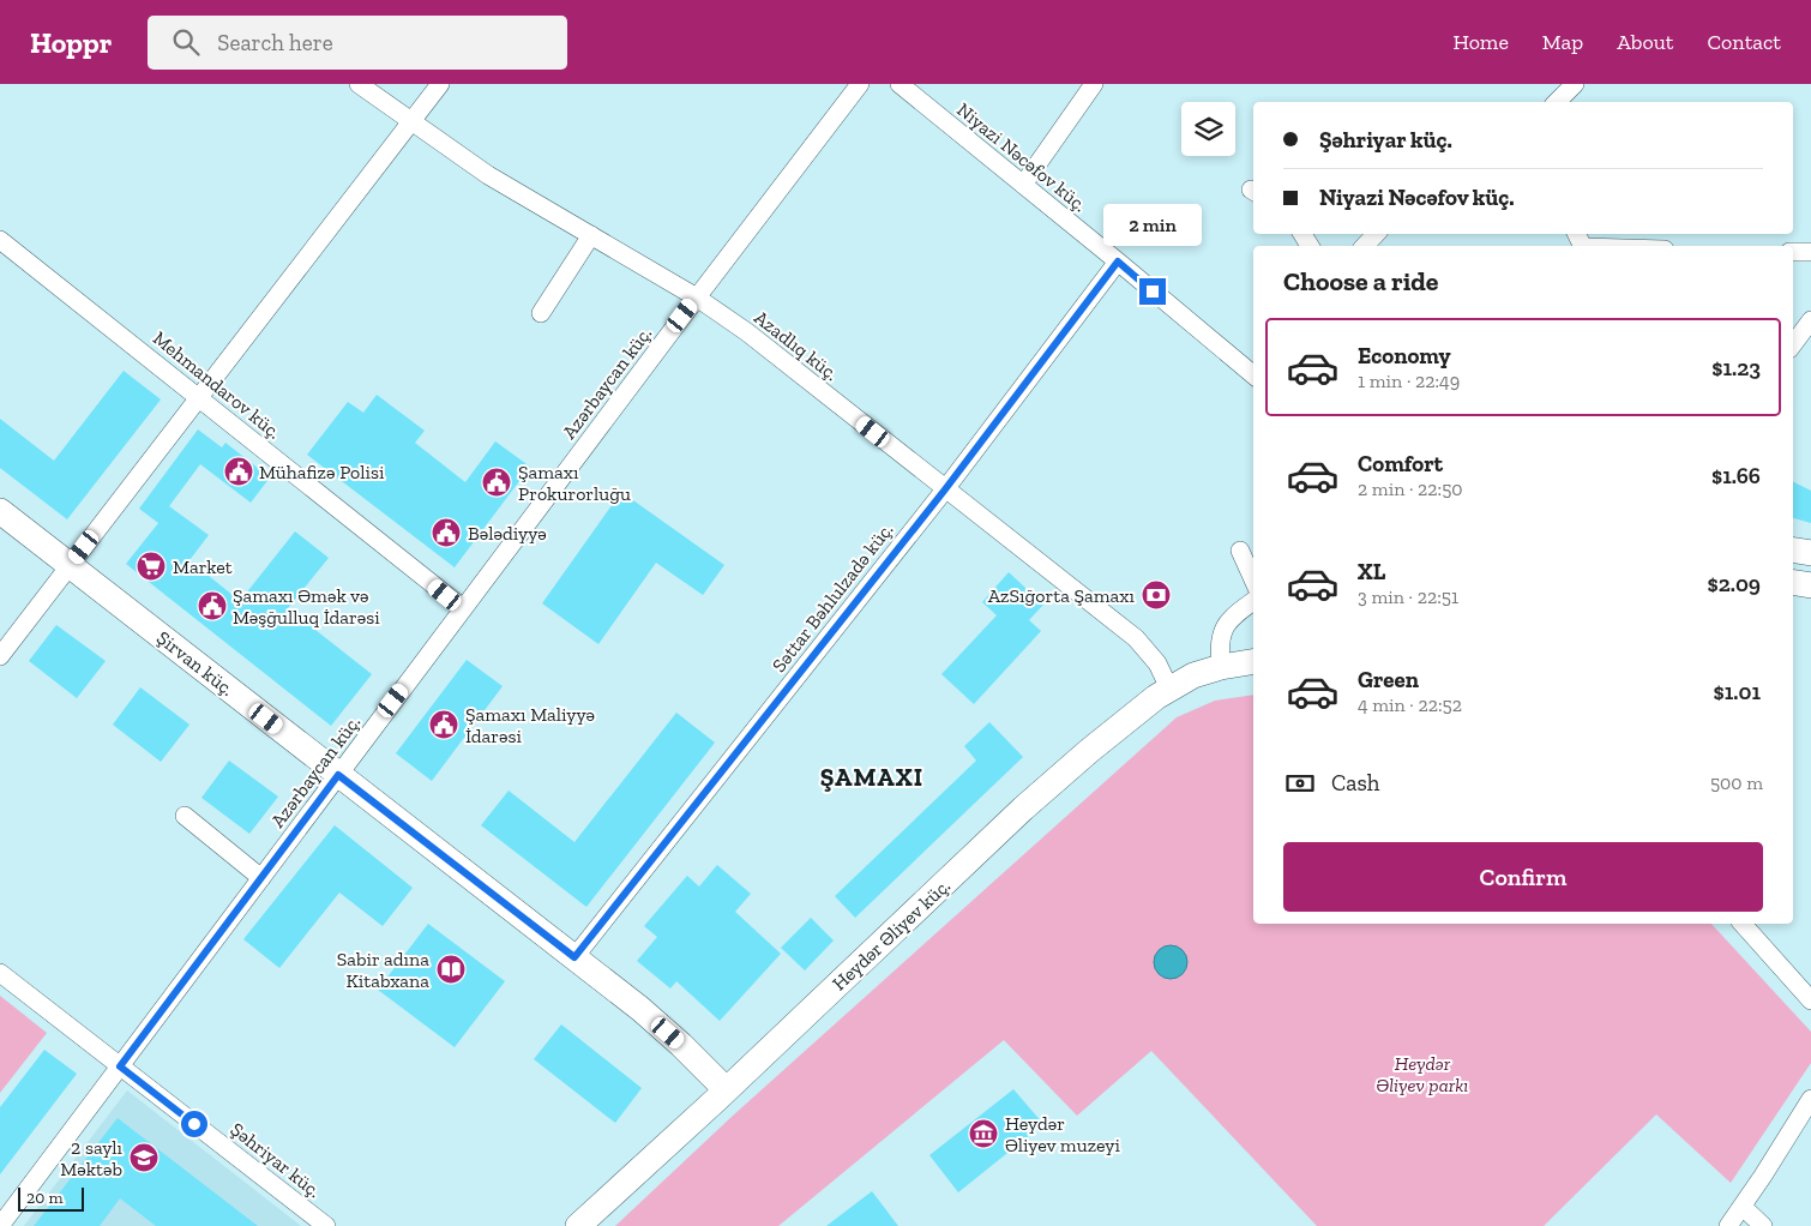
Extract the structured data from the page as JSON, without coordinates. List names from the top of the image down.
{
  "streets": {
    "street": [
      "Niyazi Nəcəfov küç.",
      "Azadlıq küç.",
      "Azərbaycan küç.",
      "Mehmandarov küç.",
      "Səttar Bəhlulzadə küç.",
      "Şirvan küç.",
      "Heydər Əliyev küç.",
      "Şəhriyar küç."
    ]
  },
  "crossings": [
    ["Niyazi Nəcəfov küç.", "Səttar Bəhlulzadə küç."],
    ["Azadlıq küç.", "Azərbaycan küç."],
    ["Azadlıq küç.", "Səttar Bəhlulzadə küç."],
    ["Azadlıq küç.", "Heydər Əliyev küç."],
    ["Azərbaycan küç.", "Mehmandarov küç."],
    ["Azərbaycan küç.", "Şirvan küç."],
    ["Azərbaycan küç.", "Şəhriyar küç."],
    ["Səttar Bəhlulzadə küç.", "Şirvan küç."],
    ["Şirvan küç.", "Heydər Əliyev küç."]
  ],
  "districts": ["ŞAMAXI"],
  "parks": ["Heydər Əliyev parkı"],
  "places": {
    "public building": [
      "Mühafizə Polisi",
      "Şamaxı Prokurorluğu",
      "Bələdiyyə",
      "Şamaxı Əmək və Məşğulluq İdarəsi",
      "Şamaxı Maliyyə İdarəsi"
    ],
    "supermarket": ["Market"],
    "bank": ["AzSığorta Şamaxı"],
    "library": ["Sabir adına Kitabxana"],
    "museum": ["Heydər Əliyev muzeyi"],
    "school or university": ["2 saylı Məktəb"]
  },
  "scale_bar": "20 m",
  "page": {
    "header": "Hoppr",
    "search": "Search here",
    "nav": [
      "Home",
      "Map",
      "About",
      "Contact"
    ],
    "banner": ["Şəhriyar küç.", "Niyazi Nəcəfov küç."],
    "bubble": "2 min",
    "heading": "Choose a ride",
    "list": [
      {
        "name": "Economy",
        "note": "1 min · 22:49",
        "value": "$1.23"
      },
      {
        "name": "Comfort",
        "note": "2 min · 22:50",
        "value": "$1.66"
      },
      {
        "name": "XL",
        "note": "3 min · 22:51",
        "value": "$2.09"
      },
      {
        "name": "Green",
        "note": "4 min · 22:52",
        "value": "$1.01"
      }
    ],
    "pay": ["Cash", "500 m"],
    "buttons": "Confirm",
    "scale": "20 m"
  }
}
